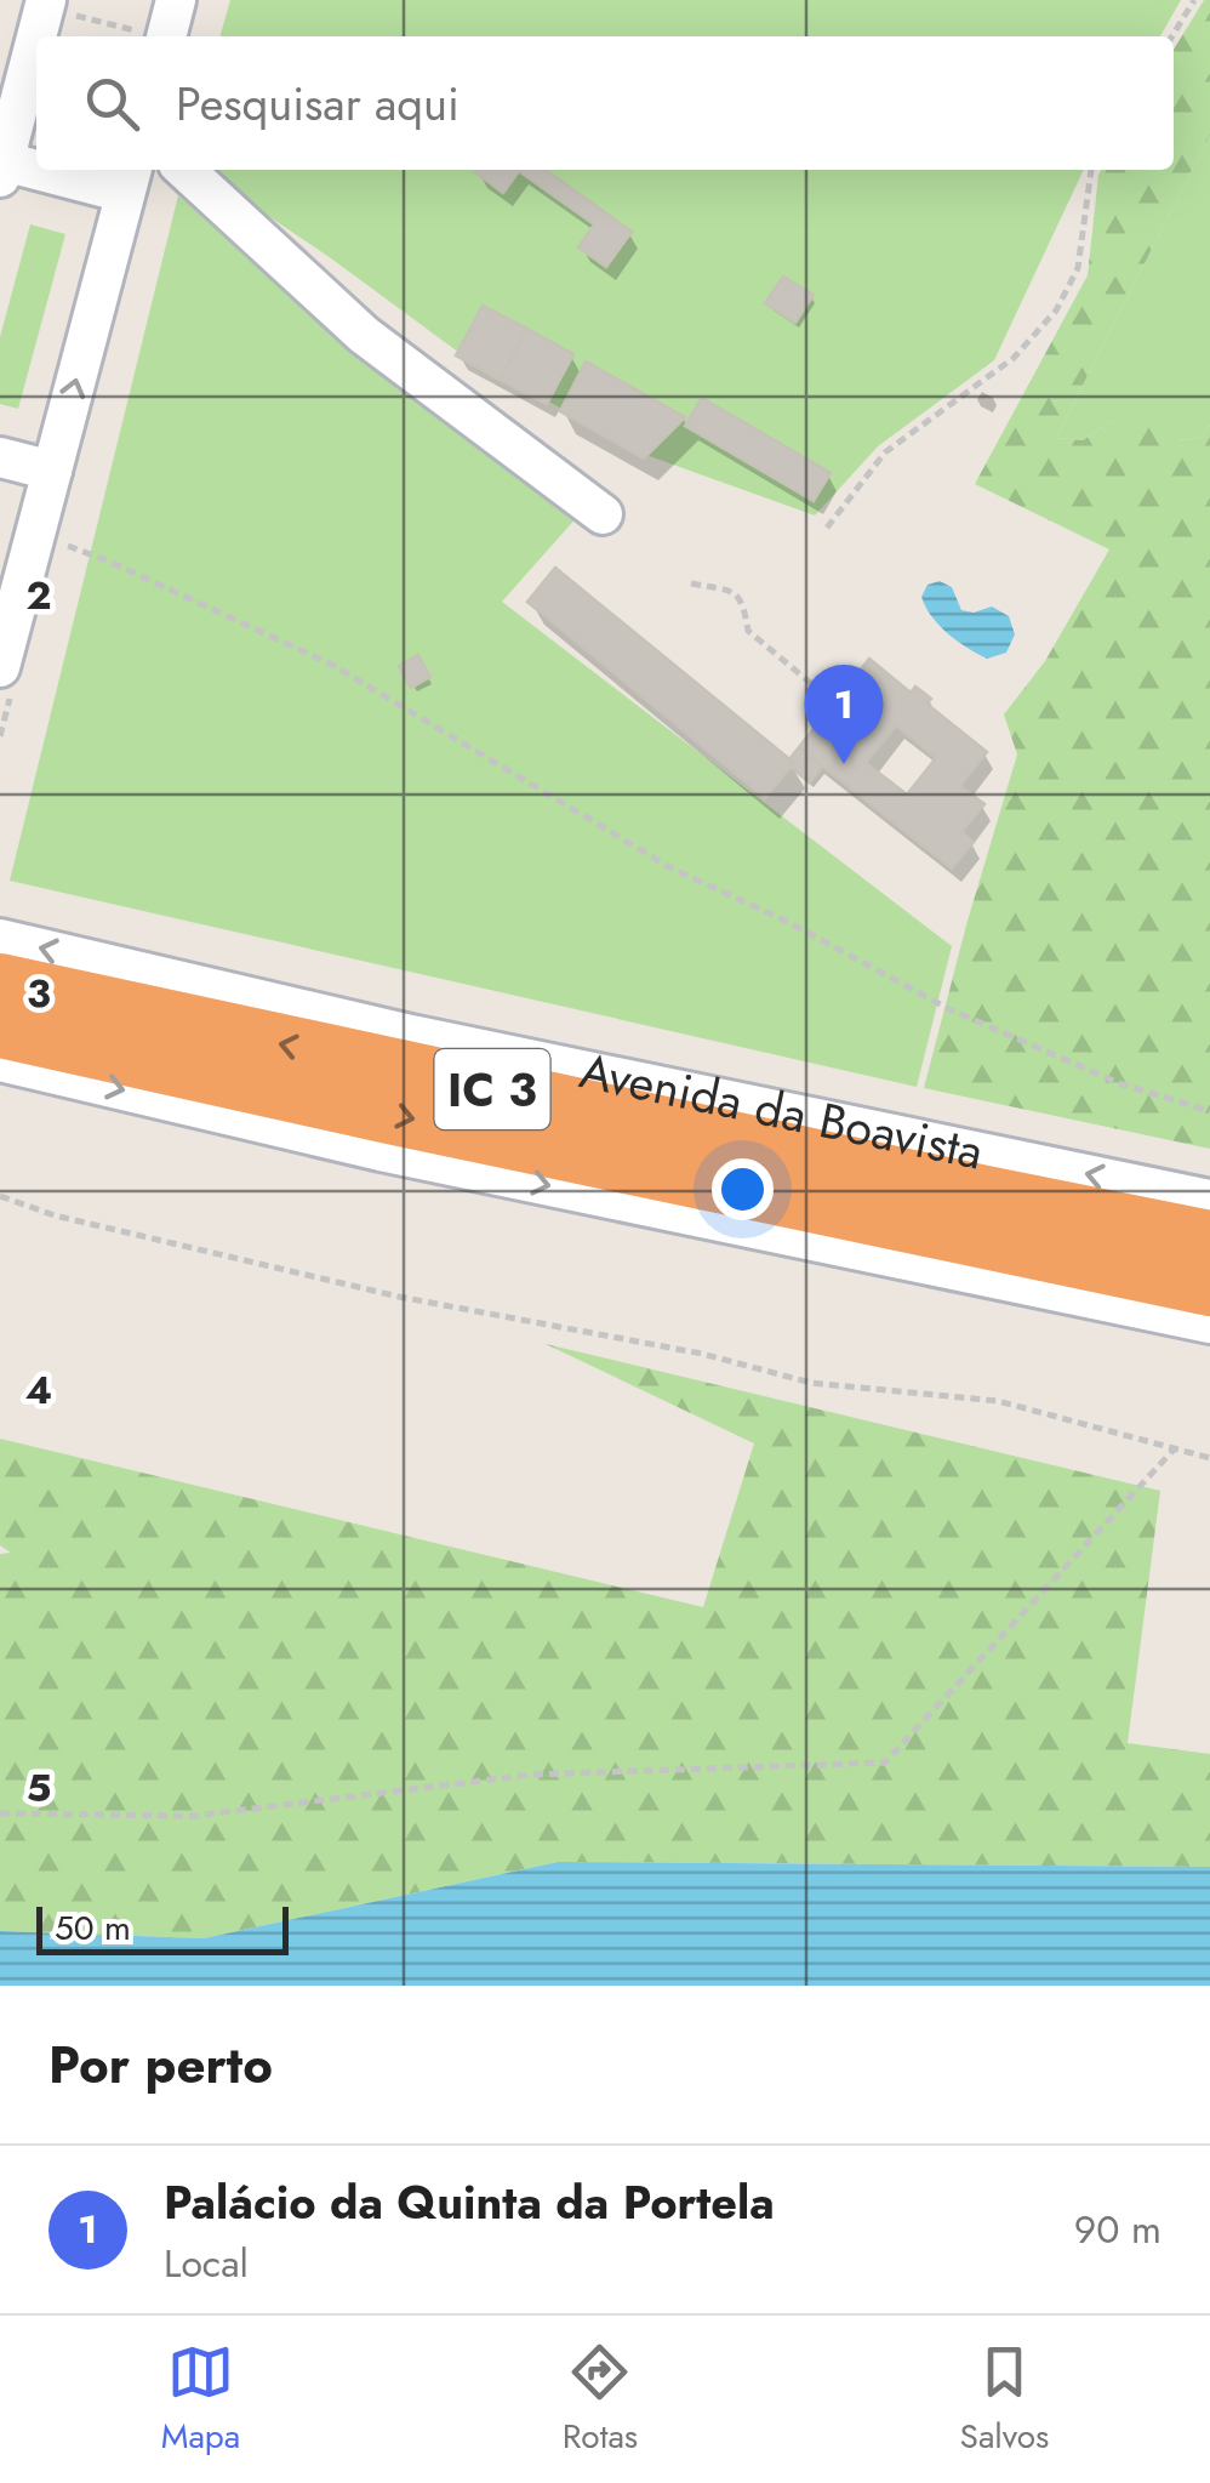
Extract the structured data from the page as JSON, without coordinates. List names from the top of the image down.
{
  "streets": {
    "highway": ["IC 3", "Avenida da Boavista"]
  },
  "scale_bar": "50 m",
  "page": {
    "search": "Pesquisar aqui",
    "pins": "1",
    "scale": "50 m",
    "heading": "Por perto",
    "list": [
      {
        "mark": "1",
        "name": "Palácio da Quinta da Portela",
        "note": "Local",
        "value": "90 m"
      }
    ],
    "nav": ["Mapa", "Rotas", "Salvos"]
  },
  "grid": {
    "rows": [
      "2",
      "3",
      "4",
      "5"
    ]
  }
}
